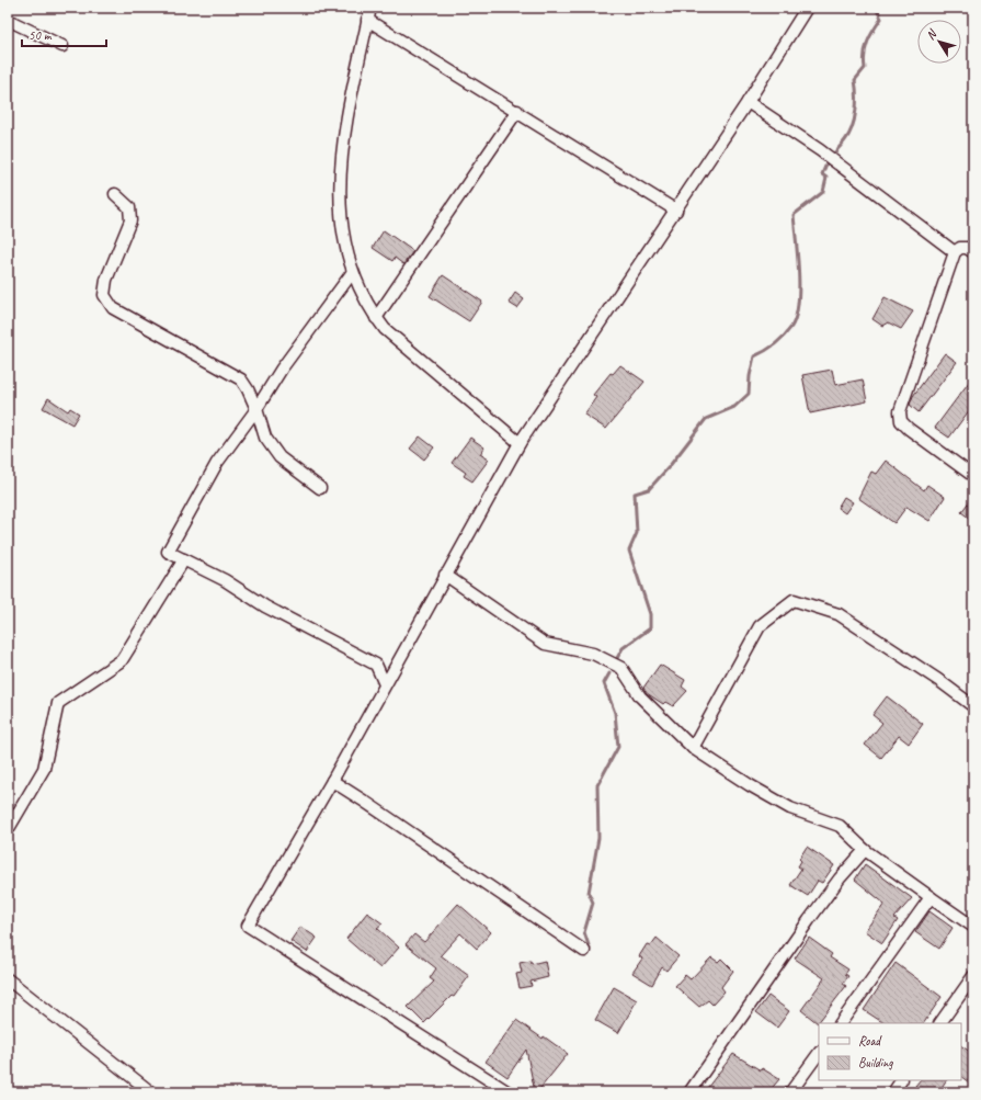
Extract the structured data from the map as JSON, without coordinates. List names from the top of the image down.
{
  "legend": ["Road", "Building"],
  "scale_bar": "50 m",
  "north": "top left"
}
